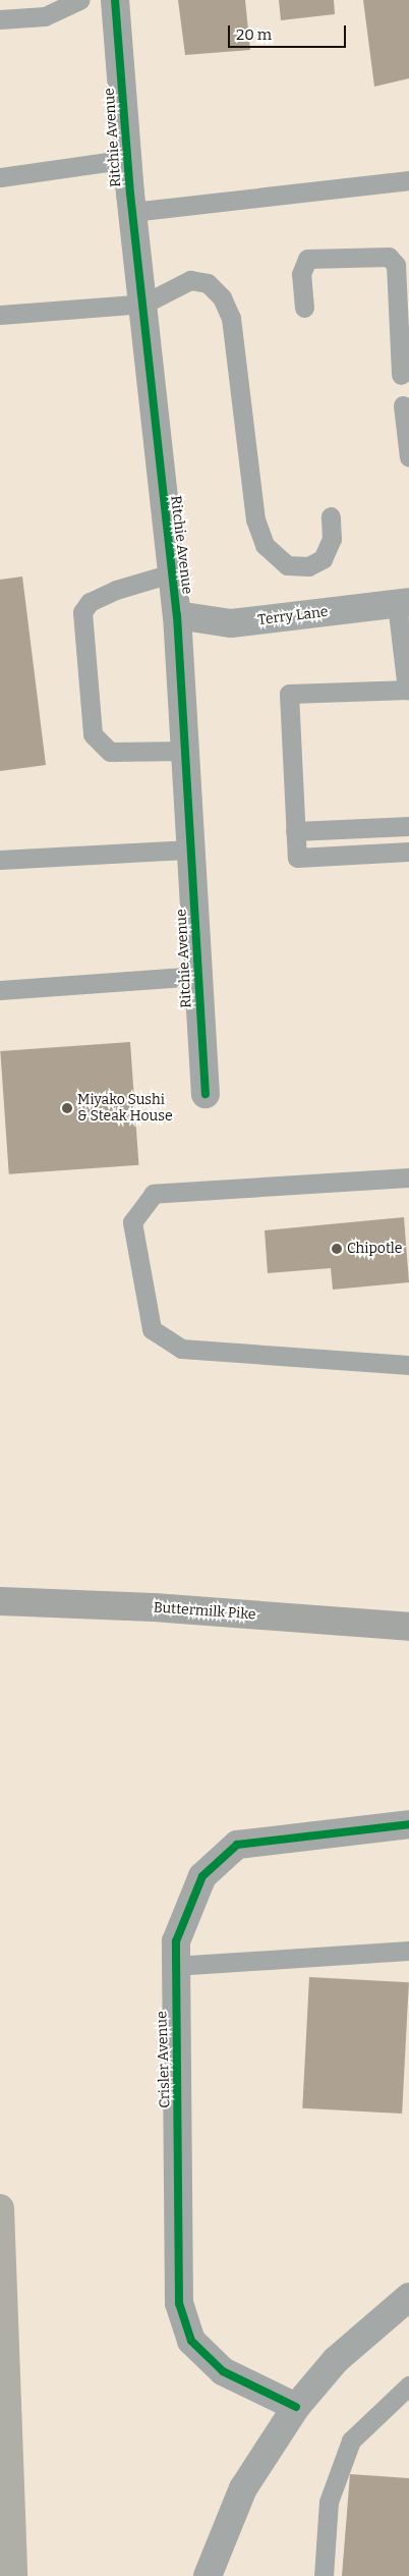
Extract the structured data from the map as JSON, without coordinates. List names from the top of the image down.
{
  "streets": {
    "main road": ["Buttermilk Pike"],
    "street": ["Ritchie Avenue", "Terry Lane", "Crisler Avenue"]
  },
  "crossings": [
    ["Ritchie Avenue", "Terry Lane"]
  ],
  "places": ["Miyako Sushi & Steak House", "Chipotle"],
  "scale_bar": "20 m"
}
